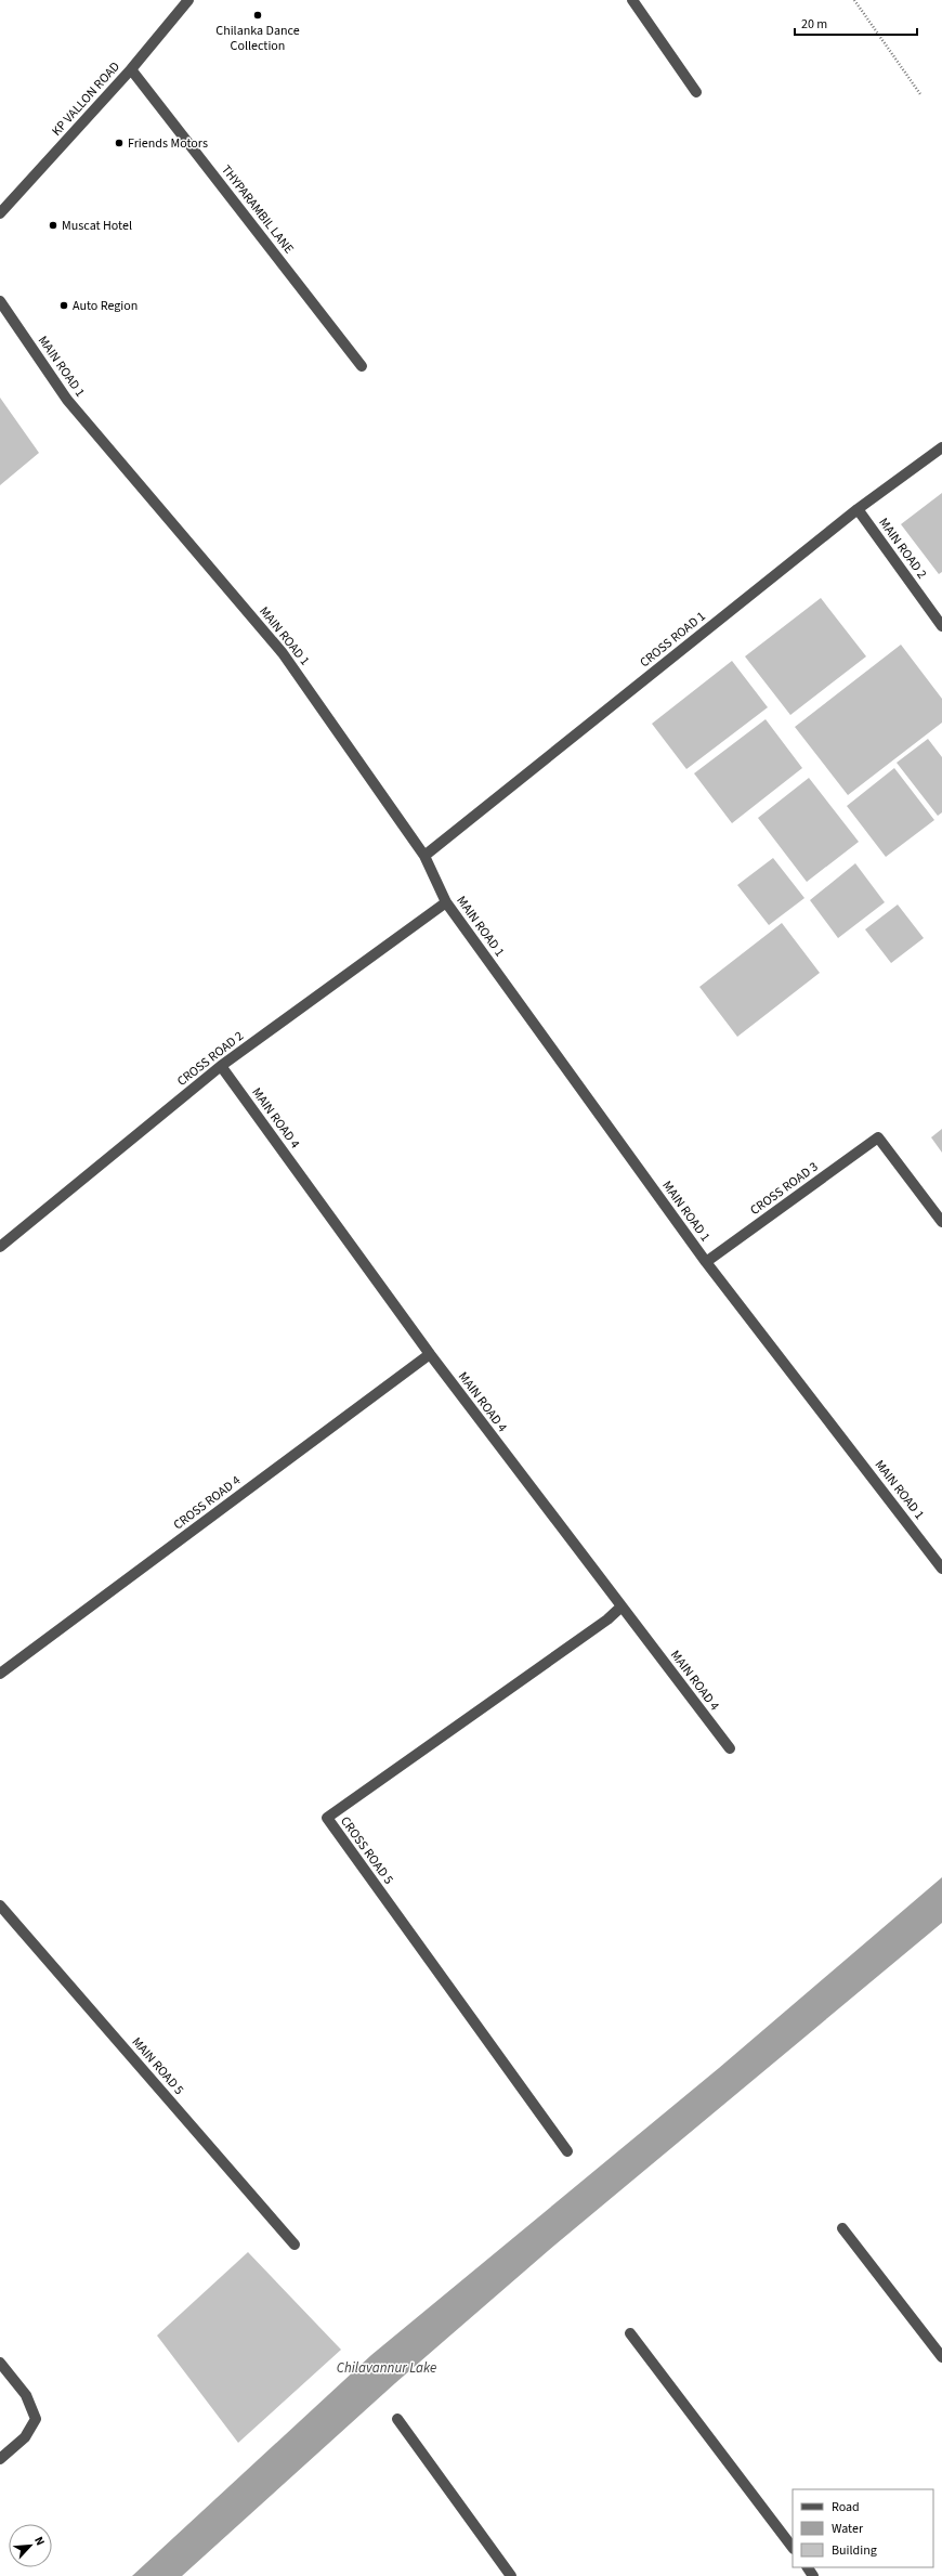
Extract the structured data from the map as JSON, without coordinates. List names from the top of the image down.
{
  "streets": {
    "street": [
      "KP VALLON ROAD",
      "THYPARAMBIL LANE",
      "MAIN ROAD 1",
      "MAIN ROAD 2",
      "CROSS ROAD 1",
      "CROSS ROAD 2",
      "MAIN ROAD 4",
      "CROSS ROAD 3",
      "CROSS ROAD 4",
      "CROSS ROAD 5",
      "MAIN ROAD 5"
    ]
  },
  "crossings": [
    ["KP VALLON ROAD", "THYPARAMBIL LANE"],
    ["MAIN ROAD 1", "CROSS ROAD 1"],
    ["MAIN ROAD 1", "CROSS ROAD 2"],
    ["MAIN ROAD 1", "CROSS ROAD 3"],
    ["MAIN ROAD 2", "CROSS ROAD 1"],
    ["CROSS ROAD 2", "MAIN ROAD 4"],
    ["MAIN ROAD 4", "CROSS ROAD 4"],
    ["MAIN ROAD 4", "CROSS ROAD 5"]
  ],
  "water": ["Chilavannur Lake"],
  "places": [
    "Chilanka Dance Collection",
    "Friends Motors",
    "Muscat Hotel",
    "Auto Region"
  ],
  "legend": ["Road", "Water", "Building"],
  "scale_bar": "20 m",
  "north": "top right"
}
